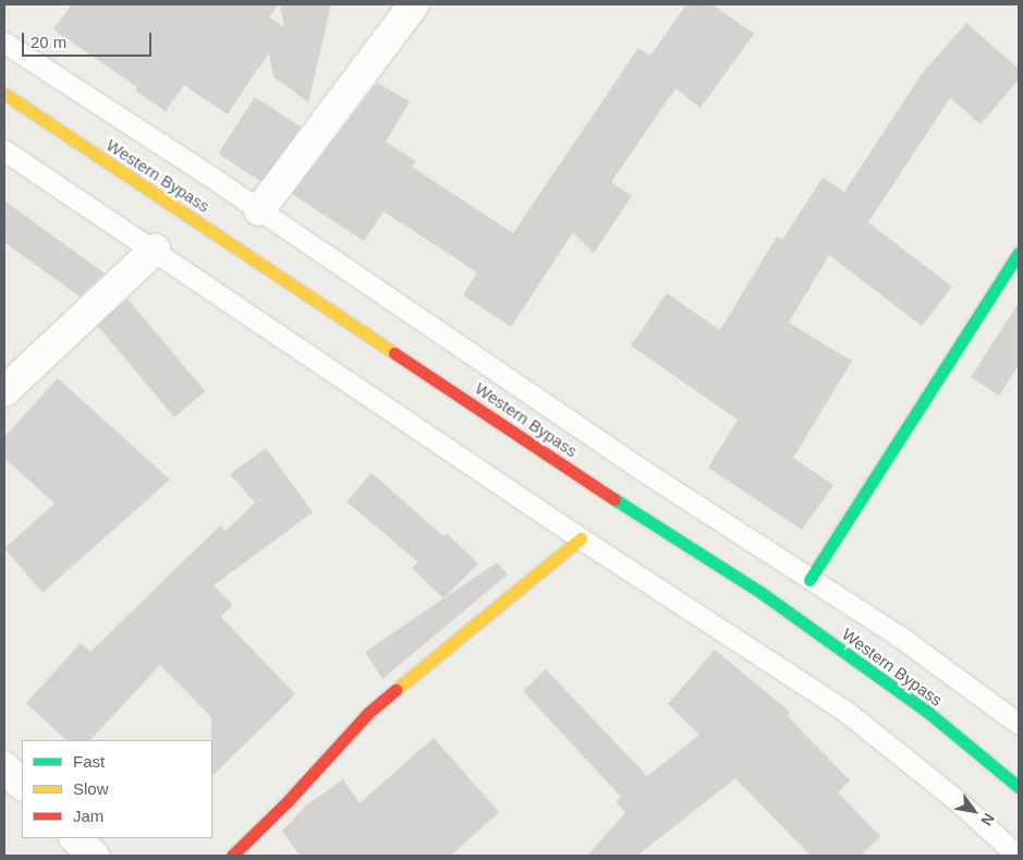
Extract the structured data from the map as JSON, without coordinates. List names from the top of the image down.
{
  "streets": {
    "main road": ["Western Bypass"]
  },
  "legend": ["Fast", "Slow", "Jam"],
  "scale_bar": "20 m",
  "north": "bottom right"
}
